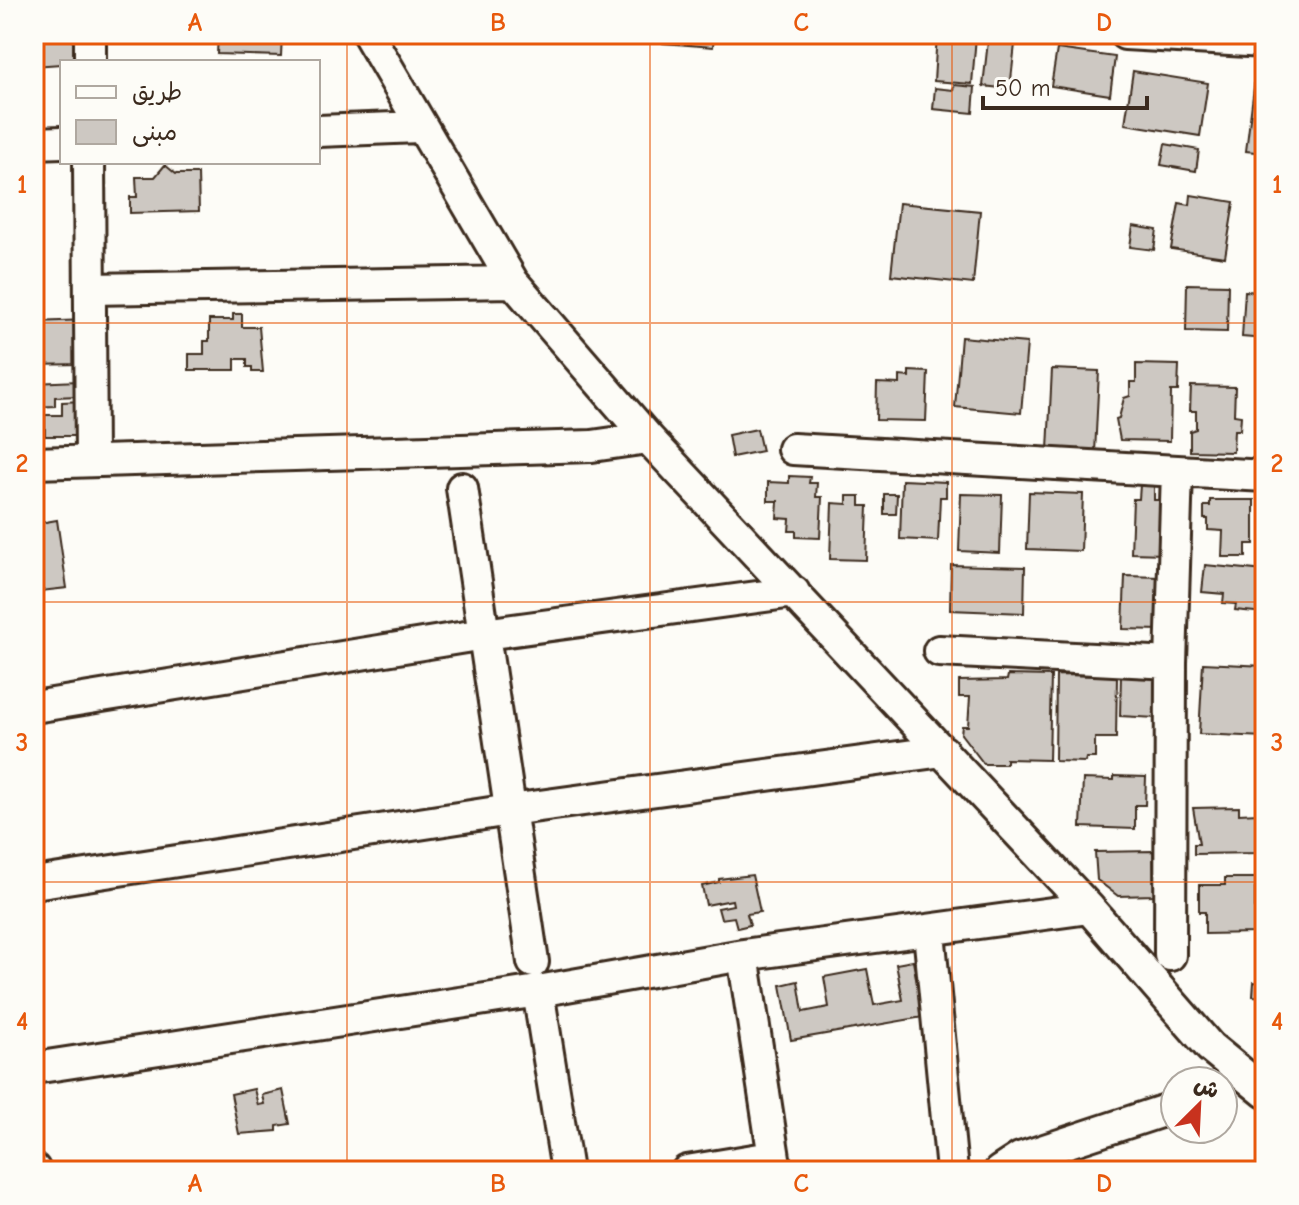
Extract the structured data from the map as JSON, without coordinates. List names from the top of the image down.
{
  "legend": ["طريق", "مبنى"],
  "scale_bar": "50 m",
  "north": "top right",
  "grid": {
    "columns": [
      "A",
      "B",
      "C",
      "D"
    ],
    "rows": [
      "1",
      "2",
      "3",
      "4"
    ]
  }
}
